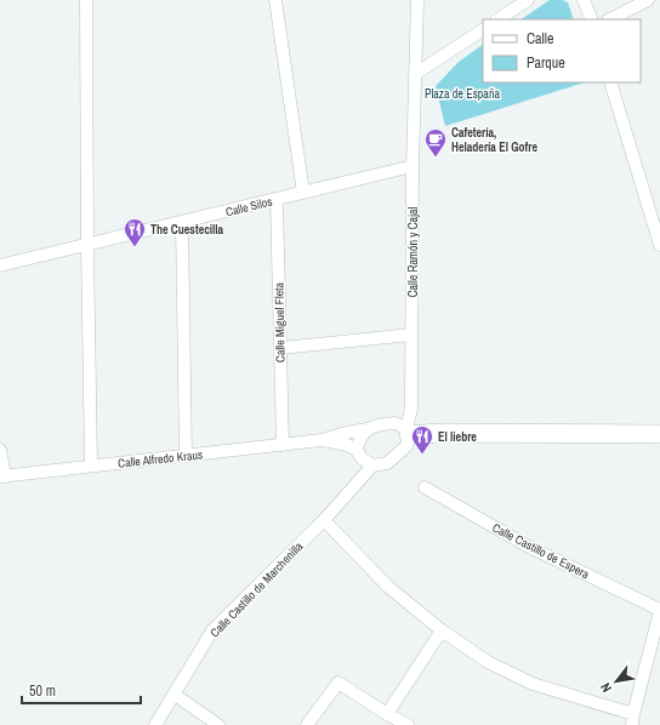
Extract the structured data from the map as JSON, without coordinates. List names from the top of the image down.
{
  "streets": {
    "street": [
      "Calle Silos",
      "Calle Ramón y Cajal",
      "Calle Miguel Fleta",
      "Calle Alfredo Kraus",
      "Calle Castillo de Espera",
      "Calle Castillo de Marchenilla"
    ]
  },
  "crossings": [
    ["Calle Silos", "Calle Ramón y Cajal"],
    ["Calle Silos", "Calle Miguel Fleta"],
    ["Calle Ramón y Cajal", "Calle Castillo de Marchenilla"],
    ["Calle Miguel Fleta", "Calle Alfredo Kraus"]
  ],
  "parks": ["Plaza de España"],
  "places": {
    "cafe": ["Cafetería, Heladería El Gofre"],
    "restaurant": ["The Cuestecilla", "El liebre"]
  },
  "legend": ["Calle", "Parque"],
  "scale_bar": "50 m",
  "north": "bottom left"
}
